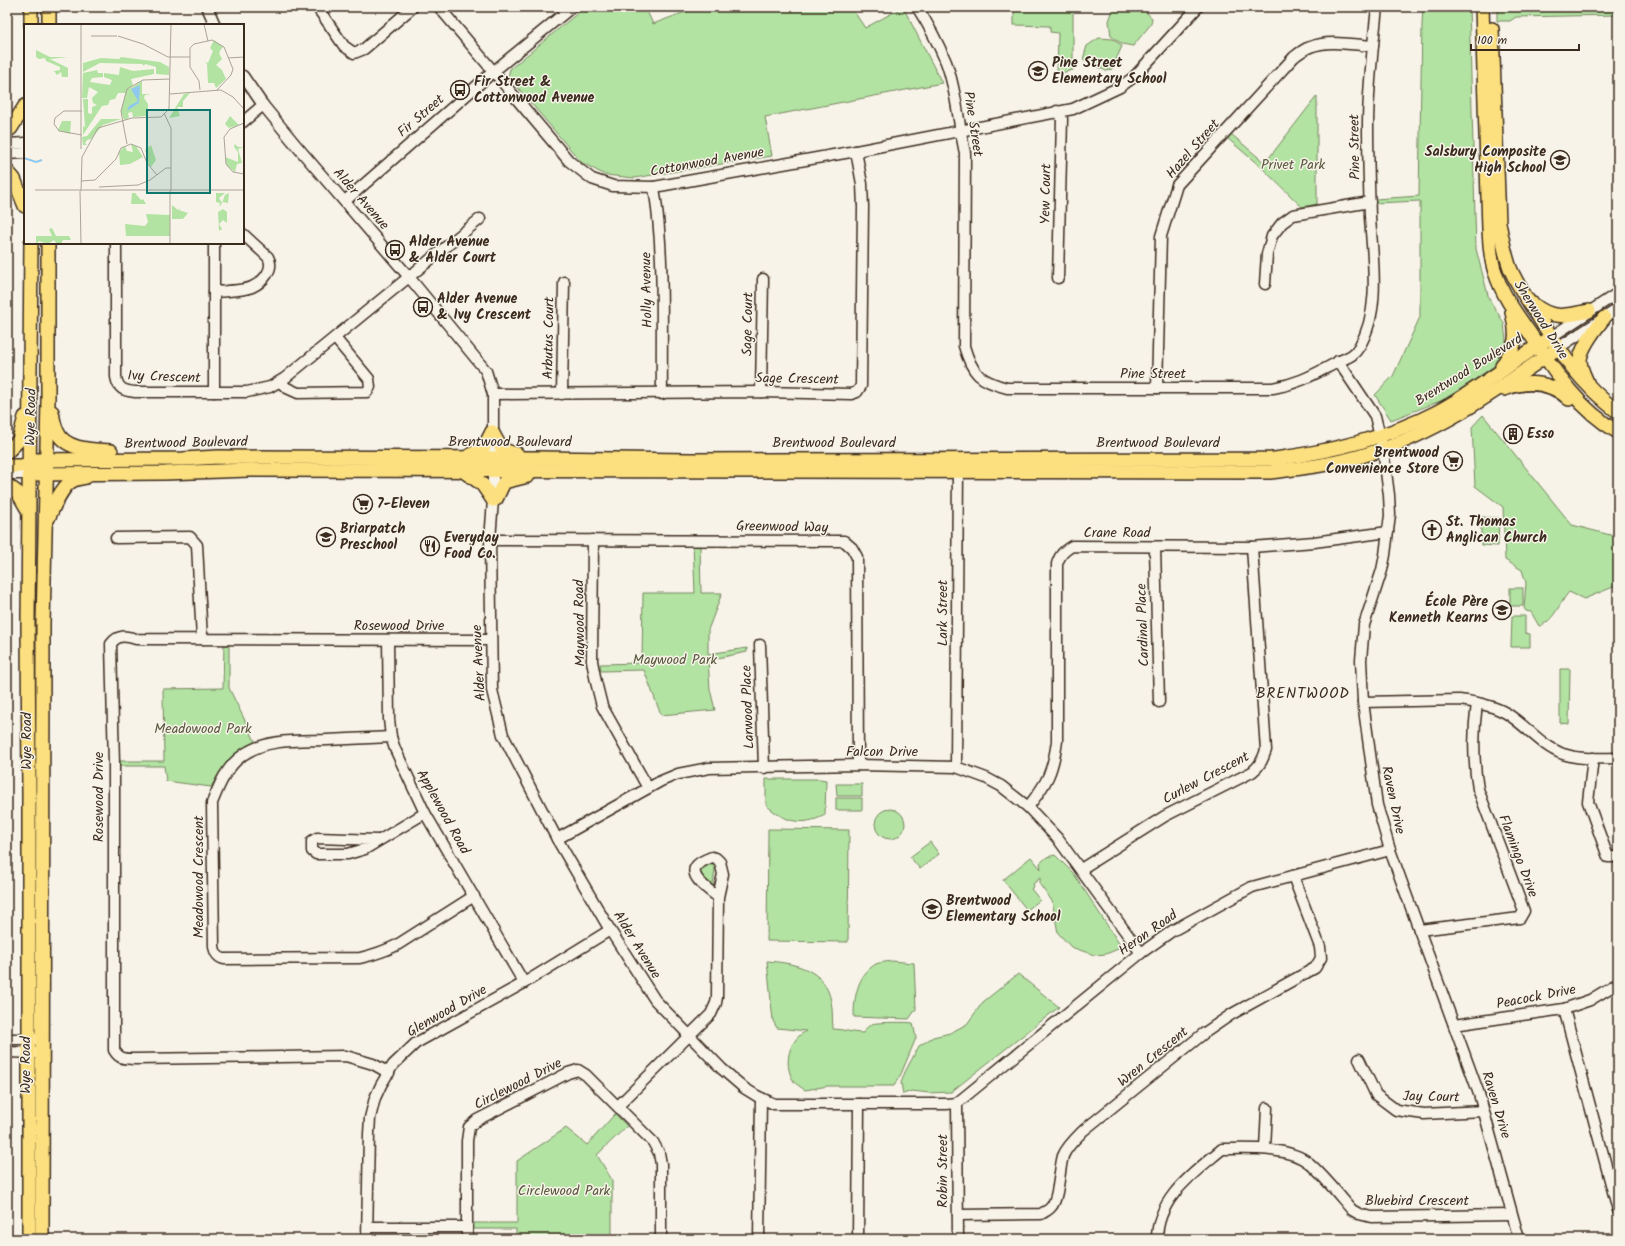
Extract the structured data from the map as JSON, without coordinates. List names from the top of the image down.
{
  "streets": {
    "main road": ["Sherwood Drive", "Brentwood Boulevard", "Wye Road"],
    "street": [
      "Fir Street",
      "Pine Street",
      "Hazel Street",
      "Cottonwood Avenue",
      "Yew Court",
      "Alder Avenue",
      "Holly Avenue",
      "Sage Court",
      "Arbutus Court",
      "Ivy Crescent",
      "Sage Crescent",
      "Greenwood Way",
      "Crane Road",
      "Lark Street",
      "Maywood Road",
      "Cardinal Place",
      "Rosewood Drive",
      "Larwood Place",
      "Falcon Drive",
      "Curlew Crescent",
      "Raven Drive",
      "Applewood Road",
      "Flamingo Drive",
      "Meadowood Crescent",
      "Heron Road",
      "Peacock Drive",
      "Glenwood Drive",
      "Wren Crescent",
      "Circlewood Drive",
      "Jay Court",
      "Robin Street",
      "Bluebird Crescent"
    ]
  },
  "crossings": [
    ["Fir Street", "Cottonwood Avenue"],
    ["Fir Street", "Alder Avenue"],
    ["Pine Street", "Hazel Street"],
    ["Pine Street", "Cottonwood Avenue"],
    ["Pine Street", "Raven Drive"],
    ["Cottonwood Avenue", "Yew Court"],
    ["Cottonwood Avenue", "Holly Avenue"],
    ["Cottonwood Avenue", "Sage Crescent"],
    ["Alder Avenue", "Brentwood Boulevard"],
    ["Alder Avenue", "Ivy Crescent"],
    ["Alder Avenue", "Sage Crescent"],
    ["Alder Avenue", "Greenwood Way"],
    ["Alder Avenue", "Rosewood Drive"],
    ["Alder Avenue", "Falcon Drive"],
    ["Alder Avenue", "Heron Road"],
    ["Alder Avenue", "Glenwood Drive"],
    ["Alder Avenue", "Robin Street"],
    ["Holly Avenue", "Sage Crescent"],
    ["Sherwood Drive", "Brentwood Boulevard"],
    ["Sage Court", "Sage Crescent"],
    ["Arbutus Court", "Sage Crescent"],
    ["Brentwood Boulevard", "Wye Road"],
    ["Brentwood Boulevard", "Lark Street"],
    ["Brentwood Boulevard", "Raven Drive"],
    ["Greenwood Way", "Maywood Road"],
    ["Greenwood Way", "Falcon Drive"],
    ["Crane Road", "Cardinal Place"],
    ["Crane Road", "Falcon Drive"],
    ["Crane Road", "Curlew Crescent"],
    ["Crane Road", "Raven Drive"],
    ["Lark Street", "Falcon Drive"],
    ["Maywood Road", "Falcon Drive"],
    ["Rosewood Drive", "Applewood Road"],
    ["Rosewood Drive", "Glenwood Drive"],
    ["Larwood Place", "Falcon Drive"],
    ["Falcon Drive", "Curlew Crescent"],
    ["Falcon Drive", "Heron Road"],
    ["Raven Drive", "Flamingo Drive"],
    ["Raven Drive", "Heron Road"],
    ["Raven Drive", "Peacock Drive"],
    ["Raven Drive", "Jay Court"],
    ["Raven Drive", "Bluebird Crescent"],
    ["Applewood Road", "Meadowood Crescent"],
    ["Applewood Road", "Glenwood Drive"],
    ["Heron Road", "Wren Crescent"],
    ["Heron Road", "Robin Street"],
    ["Wren Crescent", "Robin Street"]
  ],
  "districts": ["BRENTWOOD"],
  "parks": [
    "Privet Park",
    "Maywood Park",
    "Meadowood Park",
    "Circlewood Park"
  ],
  "places": {
    "school or university": [
      "Pine Street Elementary School",
      "Salsbury Composite High School",
      "Briarpatch Preschool",
      "École Père Kenneth Kearns",
      "Brentwood Elementary School"
    ],
    "bus stop": ["Fir Street & Cottonwood Avenue", "Alder Avenue & Alder Court", "Alder Avenue & Ivy Crescent"],
    "building": ["Esso"],
    "supermarket": ["Brentwood Convenience Store", "7-Eleven"],
    "church": ["St. Thomas Anglican Church"],
    "restaurant": ["Everyday Food Co."]
  },
  "scale_bar": "100 m"
}
